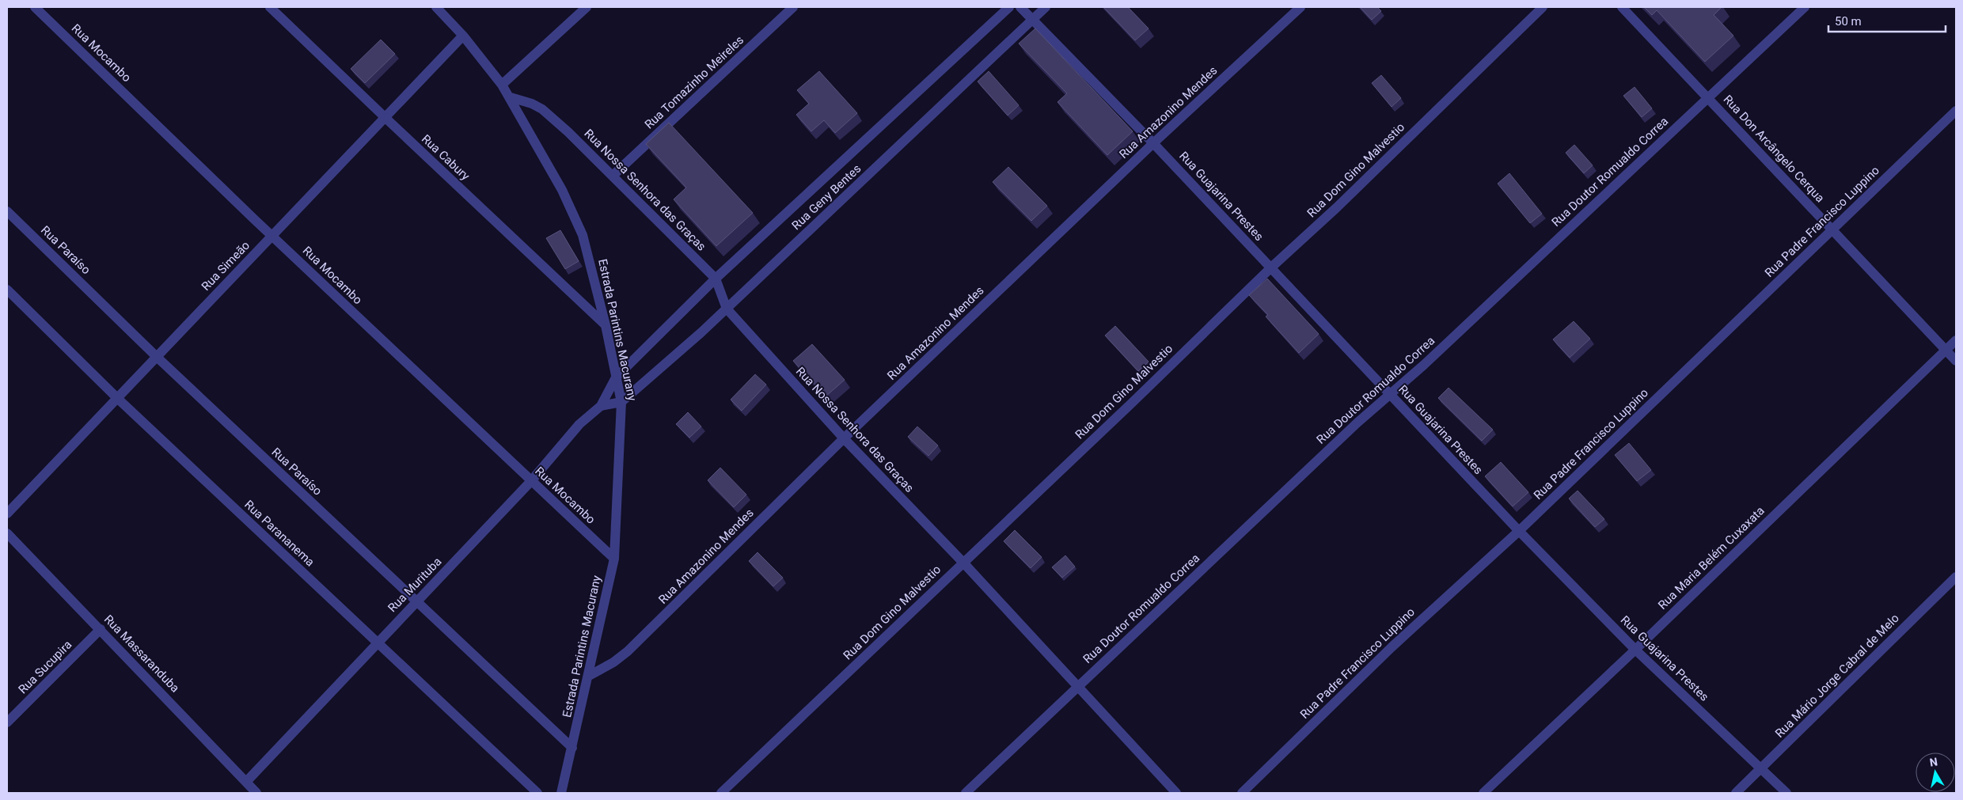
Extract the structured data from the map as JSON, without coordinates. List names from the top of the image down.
{
  "streets": {
    "street": [
      "Rua Mocambo",
      "Rua Tomazinho Meireles",
      "Rua Amazonino Mendes",
      "Rua Don Arcângelo Cerqua",
      "Rua Cabury",
      "Rua Dom Gino Malvestio",
      "Rua Doutor Romualdo Correa",
      "Rua Nossa Senhora das Graças",
      "Rua Guajarina Prestes",
      "Rua Geny Bentes",
      "Rua Padre Francisco Luppino",
      "Rua Paraíso",
      "Rua Simeão",
      "Estrada Parintins Macurany",
      "Rua Parananema",
      "Rua Maria Belém Cuxaxata",
      "Rua Murituba",
      "Rua Massaranduba",
      "Rua Sucupira",
      "Rua Mário Jorge Cabral de Melo"
    ]
  },
  "crossings": [
    ["Rua Mocambo", "Rua Simeão"],
    ["Rua Mocambo", "Estrada Parintins Macurany"],
    ["Rua Mocambo", "Rua Murituba"],
    ["Rua Tomazinho Meireles", "Rua Nossa Senhora das Graças"],
    ["Rua Amazonino Mendes", "Rua Nossa Senhora das Graças"],
    ["Rua Amazonino Mendes", "Rua Guajarina Prestes"],
    ["Rua Amazonino Mendes", "Estrada Parintins Macurany"],
    ["Rua Don Arcângelo Cerqua", "Rua Doutor Romualdo Correa"],
    ["Rua Don Arcângelo Cerqua", "Rua Padre Francisco Luppino"],
    ["Rua Don Arcângelo Cerqua", "Rua Maria Belém Cuxaxata"],
    ["Rua Cabury", "Rua Simeão"],
    ["Rua Cabury", "Estrada Parintins Macurany"],
    ["Rua Dom Gino Malvestio", "Rua Nossa Senhora das Graças"],
    ["Rua Dom Gino Malvestio", "Rua Guajarina Prestes"],
    ["Rua Doutor Romualdo Correa", "Rua Nossa Senhora das Graças"],
    ["Rua Doutor Romualdo Correa", "Rua Guajarina Prestes"],
    ["Rua Nossa Senhora das Graças", "Rua Geny Bentes"],
    ["Rua Nossa Senhora das Graças", "Estrada Parintins Macurany"],
    ["Rua Guajarina Prestes", "Rua Geny Bentes"],
    ["Rua Guajarina Prestes", "Rua Padre Francisco Luppino"],
    ["Rua Guajarina Prestes", "Rua Maria Belém Cuxaxata"],
    ["Rua Guajarina Prestes", "Rua Mário Jorge Cabral de Melo"],
    ["Rua Geny Bentes", "Estrada Parintins Macurany"],
    ["Rua Geny Bentes", "Rua Murituba"],
    ["Rua Paraíso", "Rua Simeão"],
    ["Rua Paraíso", "Estrada Parintins Macurany"],
    ["Rua Paraíso", "Rua Murituba"],
    ["Rua Simeão", "Estrada Parintins Macurany"],
    ["Rua Simeão", "Rua Parananema"],
    ["Estrada Parintins Macurany", "Rua Murituba"],
    ["Rua Parananema", "Rua Murituba"],
    ["Rua Murituba", "Rua Massaranduba"],
    ["Rua Massaranduba", "Rua Sucupira"]
  ],
  "scale_bar": "50 m",
  "north": "top"
}
